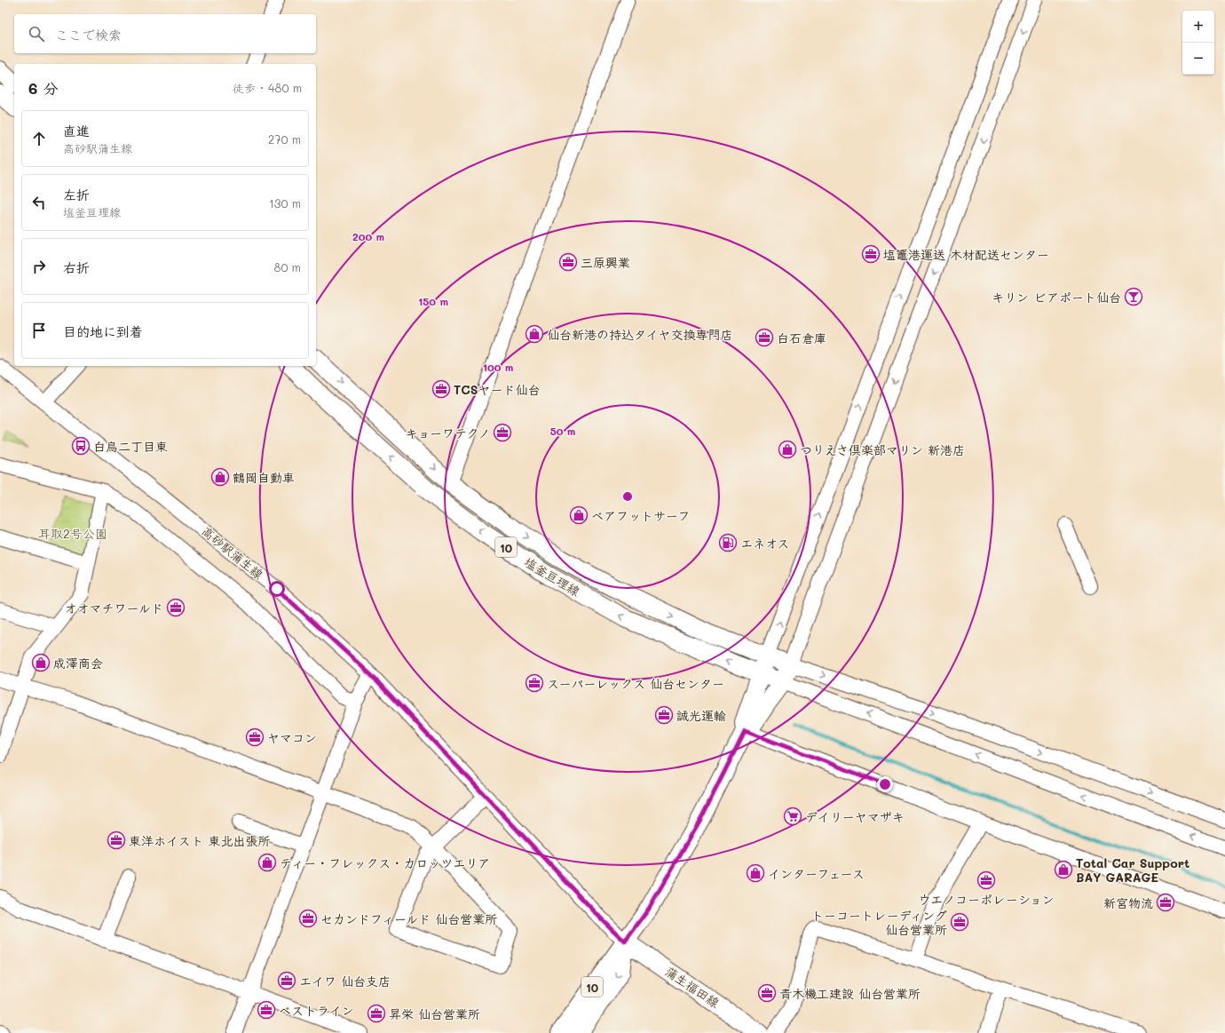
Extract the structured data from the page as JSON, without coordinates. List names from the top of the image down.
{
  "streets": {
    "main road": ["10", "塩釜亘理線", "蒲生福田線"],
    "street": ["高砂駅蒲生線"]
  },
  "crossings": [
    ["10", "高砂駅蒲生線"],
    ["10", "塩釜亘理線"],
    ["10", "蒲生福田線"],
    ["高砂駅蒲生線", "蒲生福田線"]
  ],
  "parks": ["耳取2号公園"],
  "places": {
    "office": [
      "塩竈港運送 木材配送センター",
      "三原興業",
      "白石倉庫",
      "TCSヤード仙台",
      "キョーワテクノ",
      "オオマチワールド",
      "スーパーレックス 仙台センター",
      "誠光運輸",
      "ヤマコン",
      "東洋ホイスト 東北出張所",
      "ウエノコーポレーション",
      "新宮物流",
      "セカンドフィールド 仙台営業所",
      "トーコートレーディング 仙台営業所",
      "エイワ 仙台支店",
      "青木機工建設 仙台営業所",
      "ベストライン",
      "昇栄 仙台営業所"
    ],
    "bar": ["キリン ビアポート仙台"],
    "shop": [
      "仙台新港の持込タイヤ交換専門店",
      "つりえさ倶楽部マリン 新港店",
      "鶴岡自動車",
      "ベアフットサーフ",
      "成澤商会",
      "ティー・フレックス・カロッツエリア",
      "Total Car Support BAY GARAGE",
      "インターフェース"
    ],
    "bus stop": ["白鳥二丁目東"],
    "fuel station": ["エネオス"],
    "supermarket": ["デイリーヤマザキ"]
  },
  "page": {
    "map_buttons": ["+", "−"],
    "search": "ここで検索",
    "heading": ["6 分", "徒歩 · 480 m"],
    "list": [
      ["直進", "高砂駅蒲生線", "270 m"],
      ["左折", "塩釜亘理線", "130 m"],
      ["右折", "80 m"],
      "目的地に到着"
    ]
  },
  "rings": [
    "200 m",
    "150 m",
    "100 m",
    "50 m"
  ]
}
